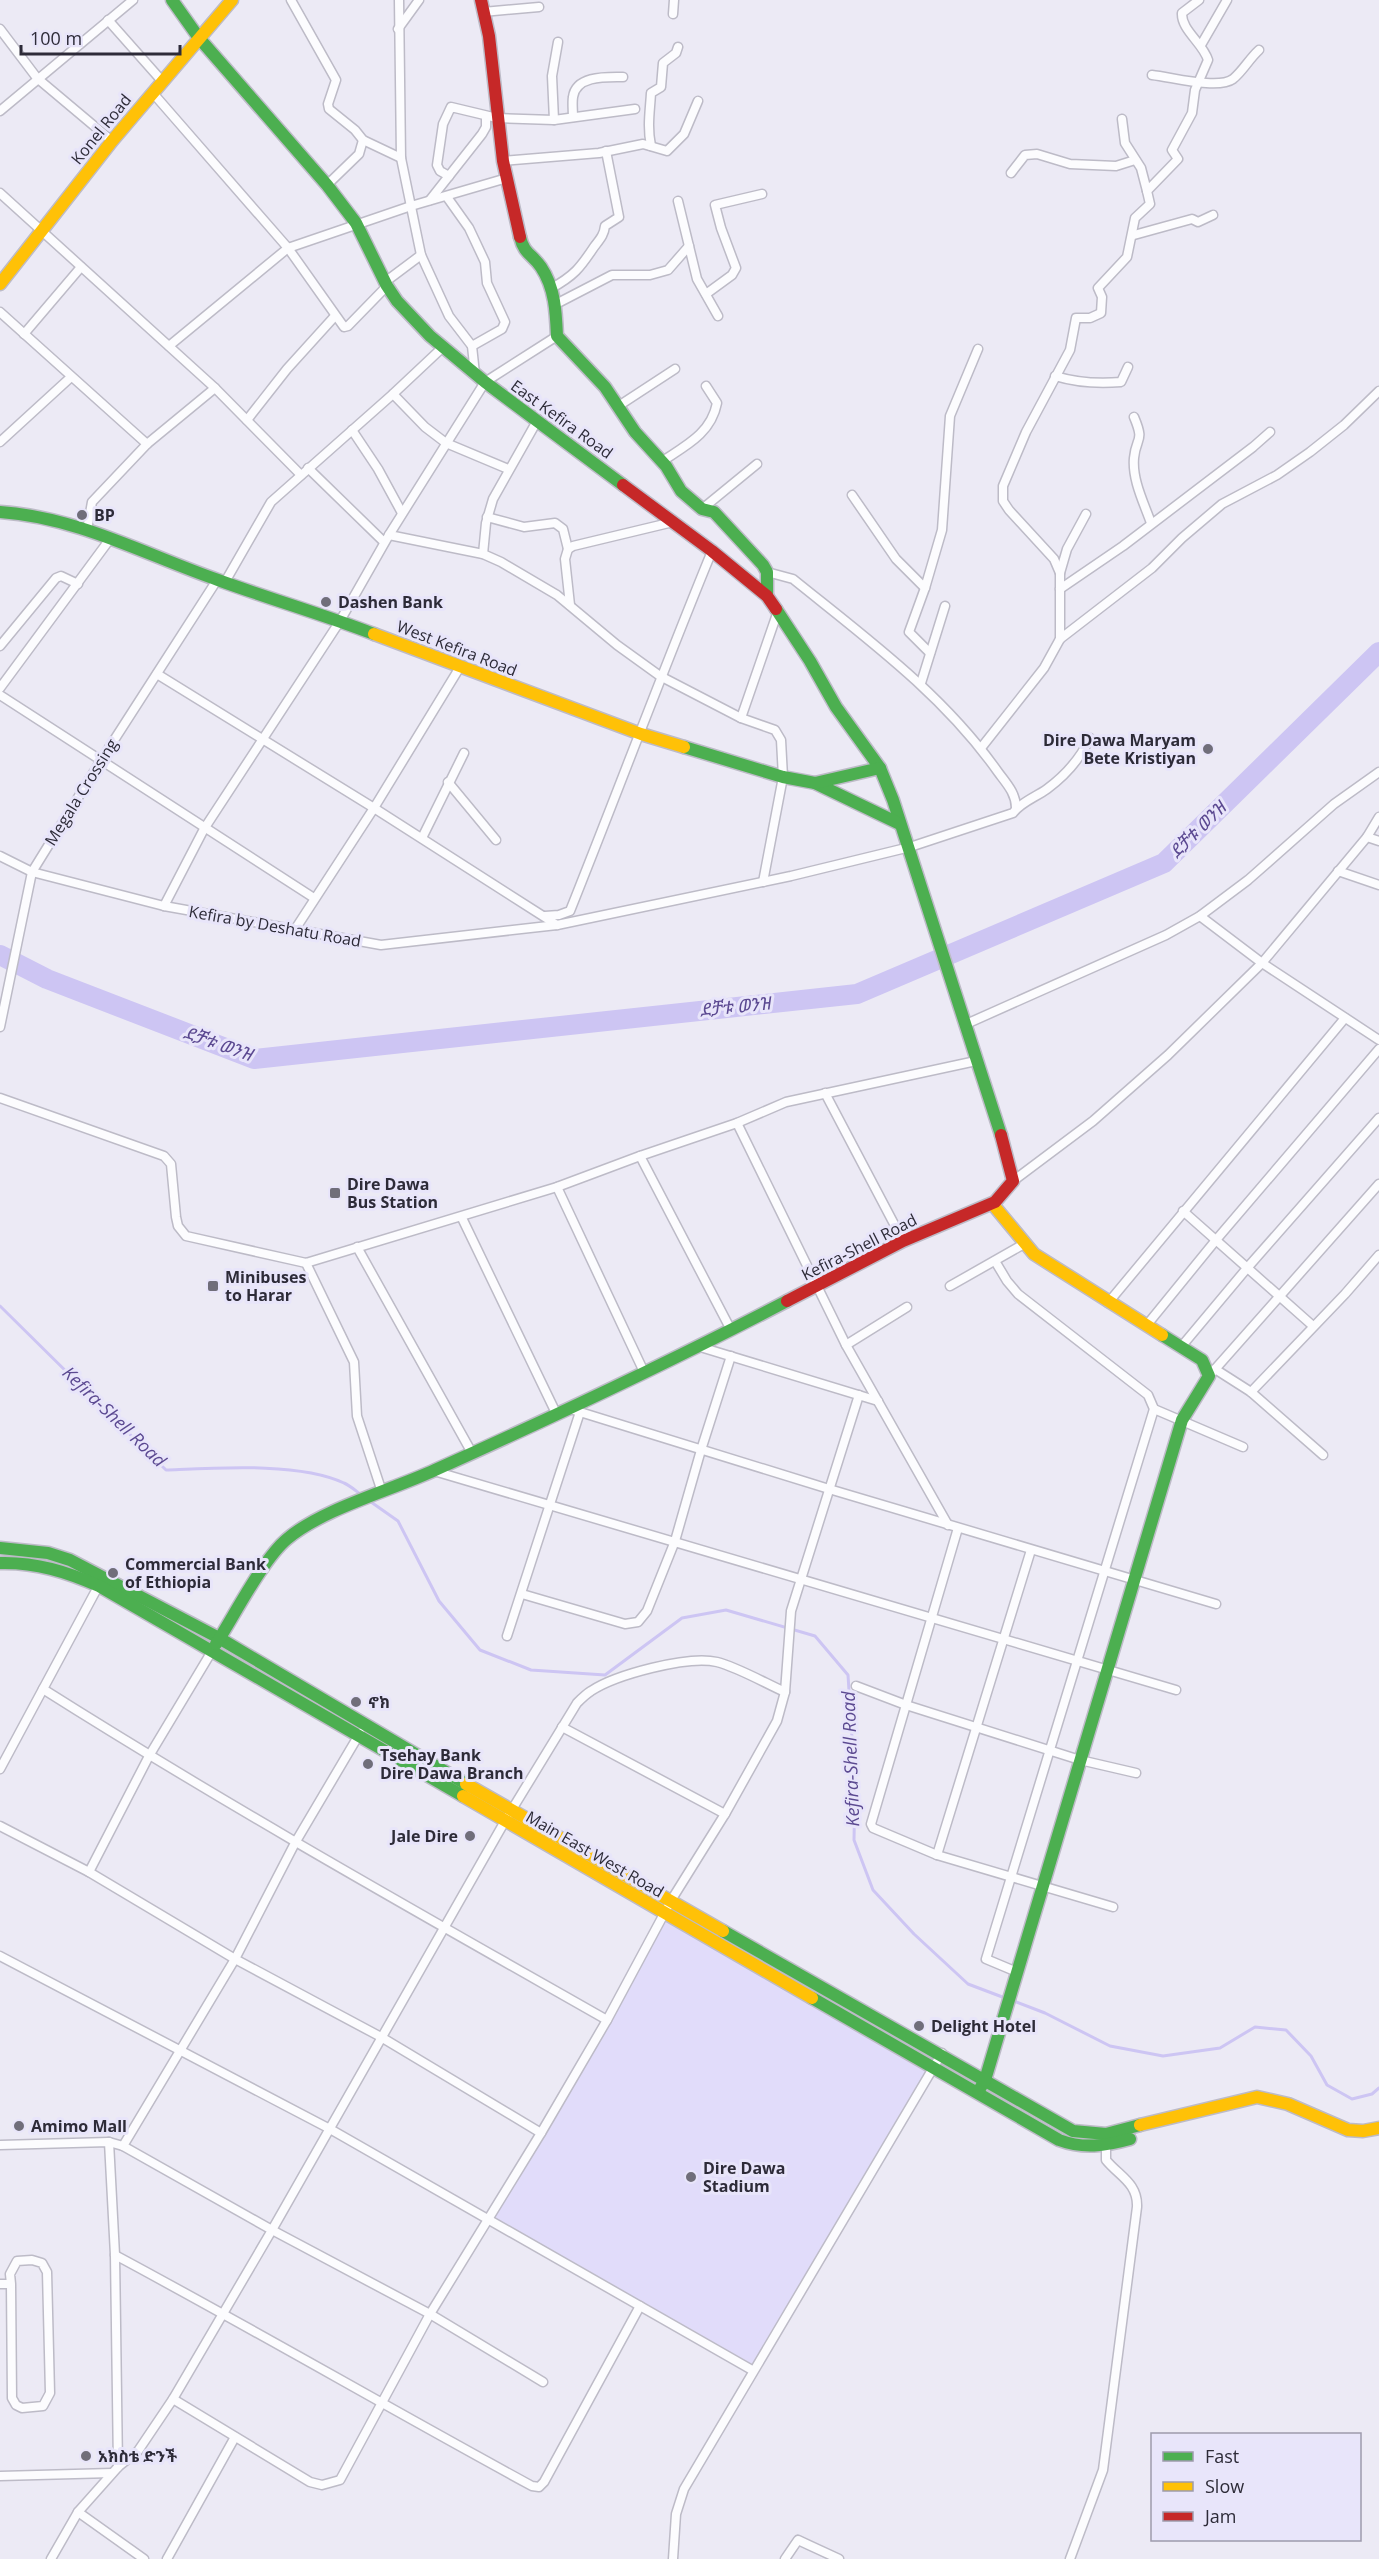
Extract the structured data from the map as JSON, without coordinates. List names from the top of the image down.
{
  "streets": {
    "main road": [
      "Konel Road",
      "East Kefira Road",
      "West Kefira Road",
      "Kefira-Shell Road",
      "Main East West Road"
    ],
    "street": ["Megala Crossing", "Kefira by Deshatu Road"]
  },
  "crossings": [
    ["Konel Road", "East Kefira Road"],
    ["East Kefira Road", "West Kefira Road"],
    ["East Kefira Road", "Megala Crossing"],
    ["West Kefira Road", "Megala Crossing"],
    ["Megala Crossing", "Kefira by Deshatu Road"],
    ["Kefira-Shell Road", "Main East West Road"]
  ],
  "water": ["ደቻቱ ወንዝ", "Kefira-Shell Road"],
  "places": {
    "other": [
      "BP",
      "Dashen Bank",
      "Dire Dawa Maryam Bete Kristiyan",
      "Commercial Bank of Ethiopia",
      "ኖክ",
      "Tsehay Bank Dire Dawa Branch",
      "Jale Dire",
      "Delight Hotel",
      "Amimo Mall",
      "Dire Dawa Stadium",
      "አክስቴ ድንች"
    ],
    "transit": ["Dire Dawa Bus Station", "Minibuses to Harar"]
  },
  "legend": ["Fast", "Slow", "Jam"],
  "scale_bar": "100 m"
}
